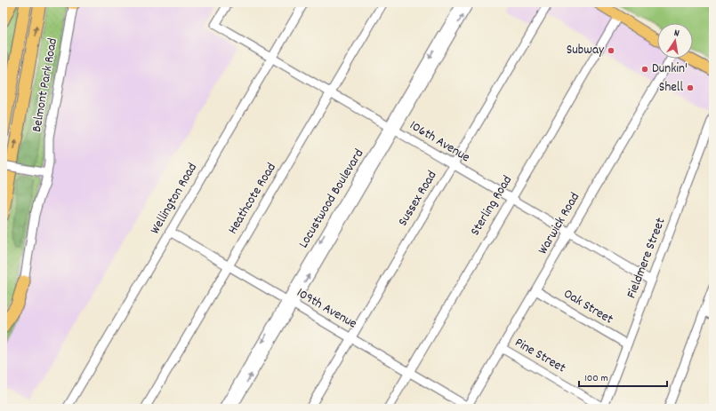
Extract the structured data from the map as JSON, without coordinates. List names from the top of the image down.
{
  "streets": {
    "street": [
      "Belmont Park Road",
      "106th Avenue",
      "Wellington Road",
      "Heathcote Road",
      "Locustwood Boulevard",
      "Sussex Road",
      "Sterling Road",
      "Warwick Road",
      "Fieldmere Street",
      "Oak Street",
      "109th Avenue",
      "Pine Street"
    ]
  },
  "crossings": [
    ["106th Avenue", "Wellington Road"],
    ["106th Avenue", "Heathcote Road"],
    ["106th Avenue", "Locustwood Boulevard"],
    ["106th Avenue", "Sussex Road"],
    ["106th Avenue", "Sterling Road"],
    ["106th Avenue", "Warwick Road"],
    ["106th Avenue", "Fieldmere Street"],
    ["Wellington Road", "109th Avenue"],
    ["Heathcote Road", "109th Avenue"],
    ["Locustwood Boulevard", "109th Avenue"],
    ["Sussex Road", "109th Avenue"],
    ["Sterling Road", "109th Avenue"],
    ["Warwick Road", "Oak Street"],
    ["Warwick Road", "109th Avenue"],
    ["Warwick Road", "Pine Street"],
    ["Fieldmere Street", "Oak Street"],
    ["Fieldmere Street", "Pine Street"]
  ],
  "places": ["Subway", "Dunkin'", "Shell"],
  "scale_bar": "100 m",
  "north": "top"
}
